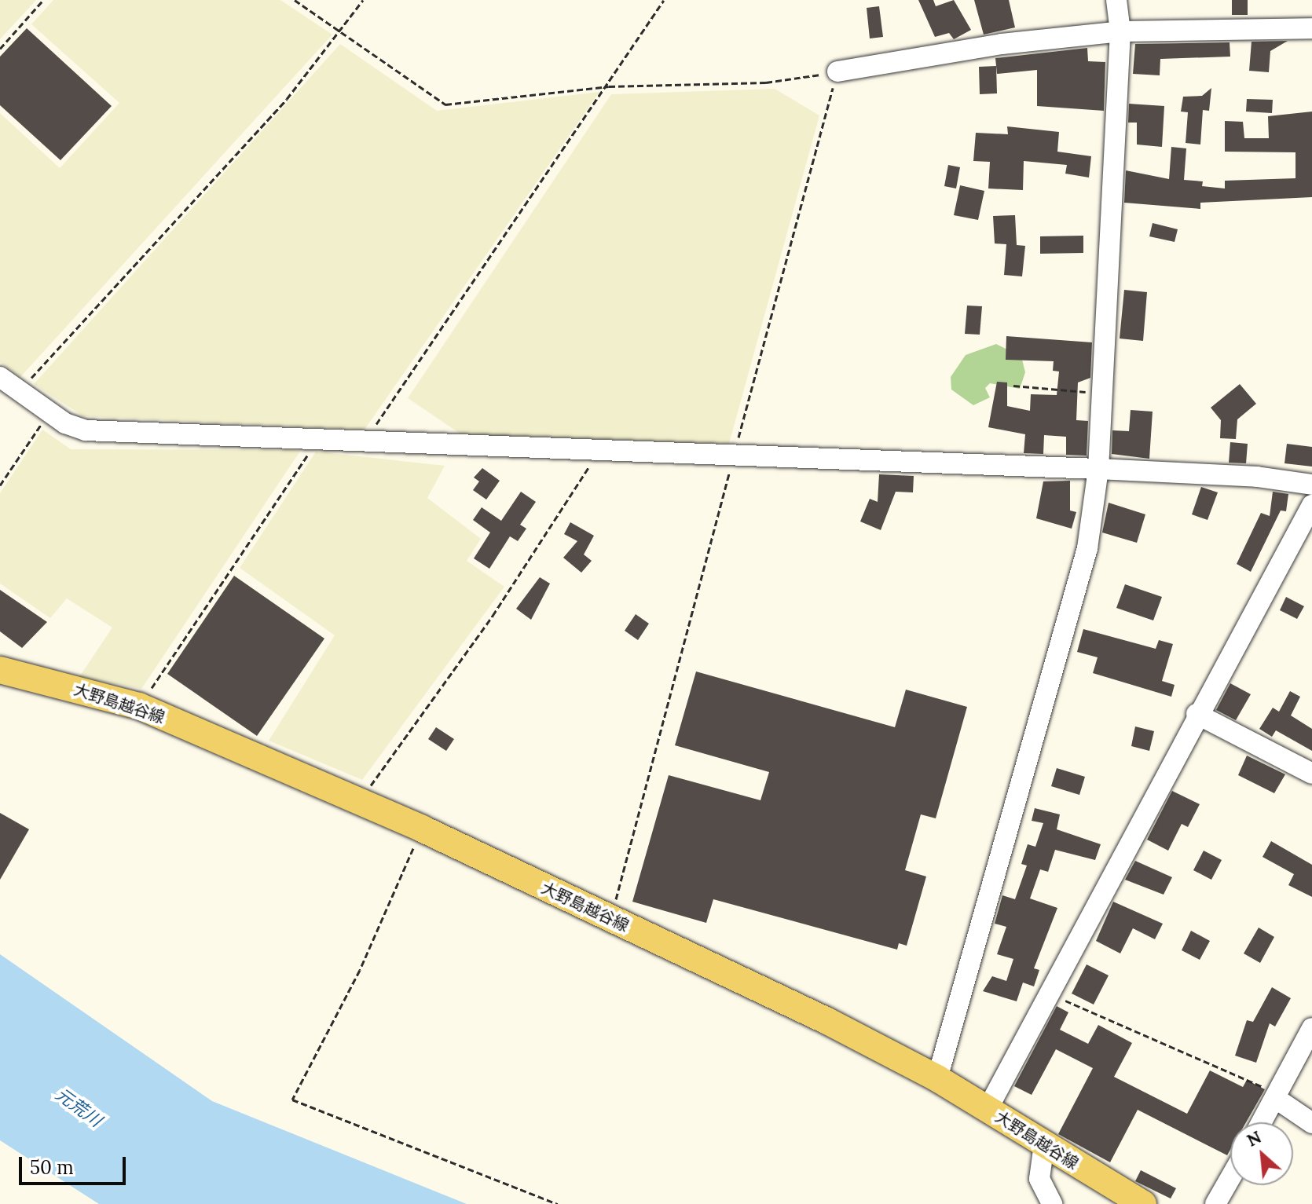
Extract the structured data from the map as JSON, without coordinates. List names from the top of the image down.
{
  "streets": {
    "main road": ["大野島越谷線"]
  },
  "water": ["元荒川"],
  "scale_bar": "50 m",
  "north": "top left"
}
